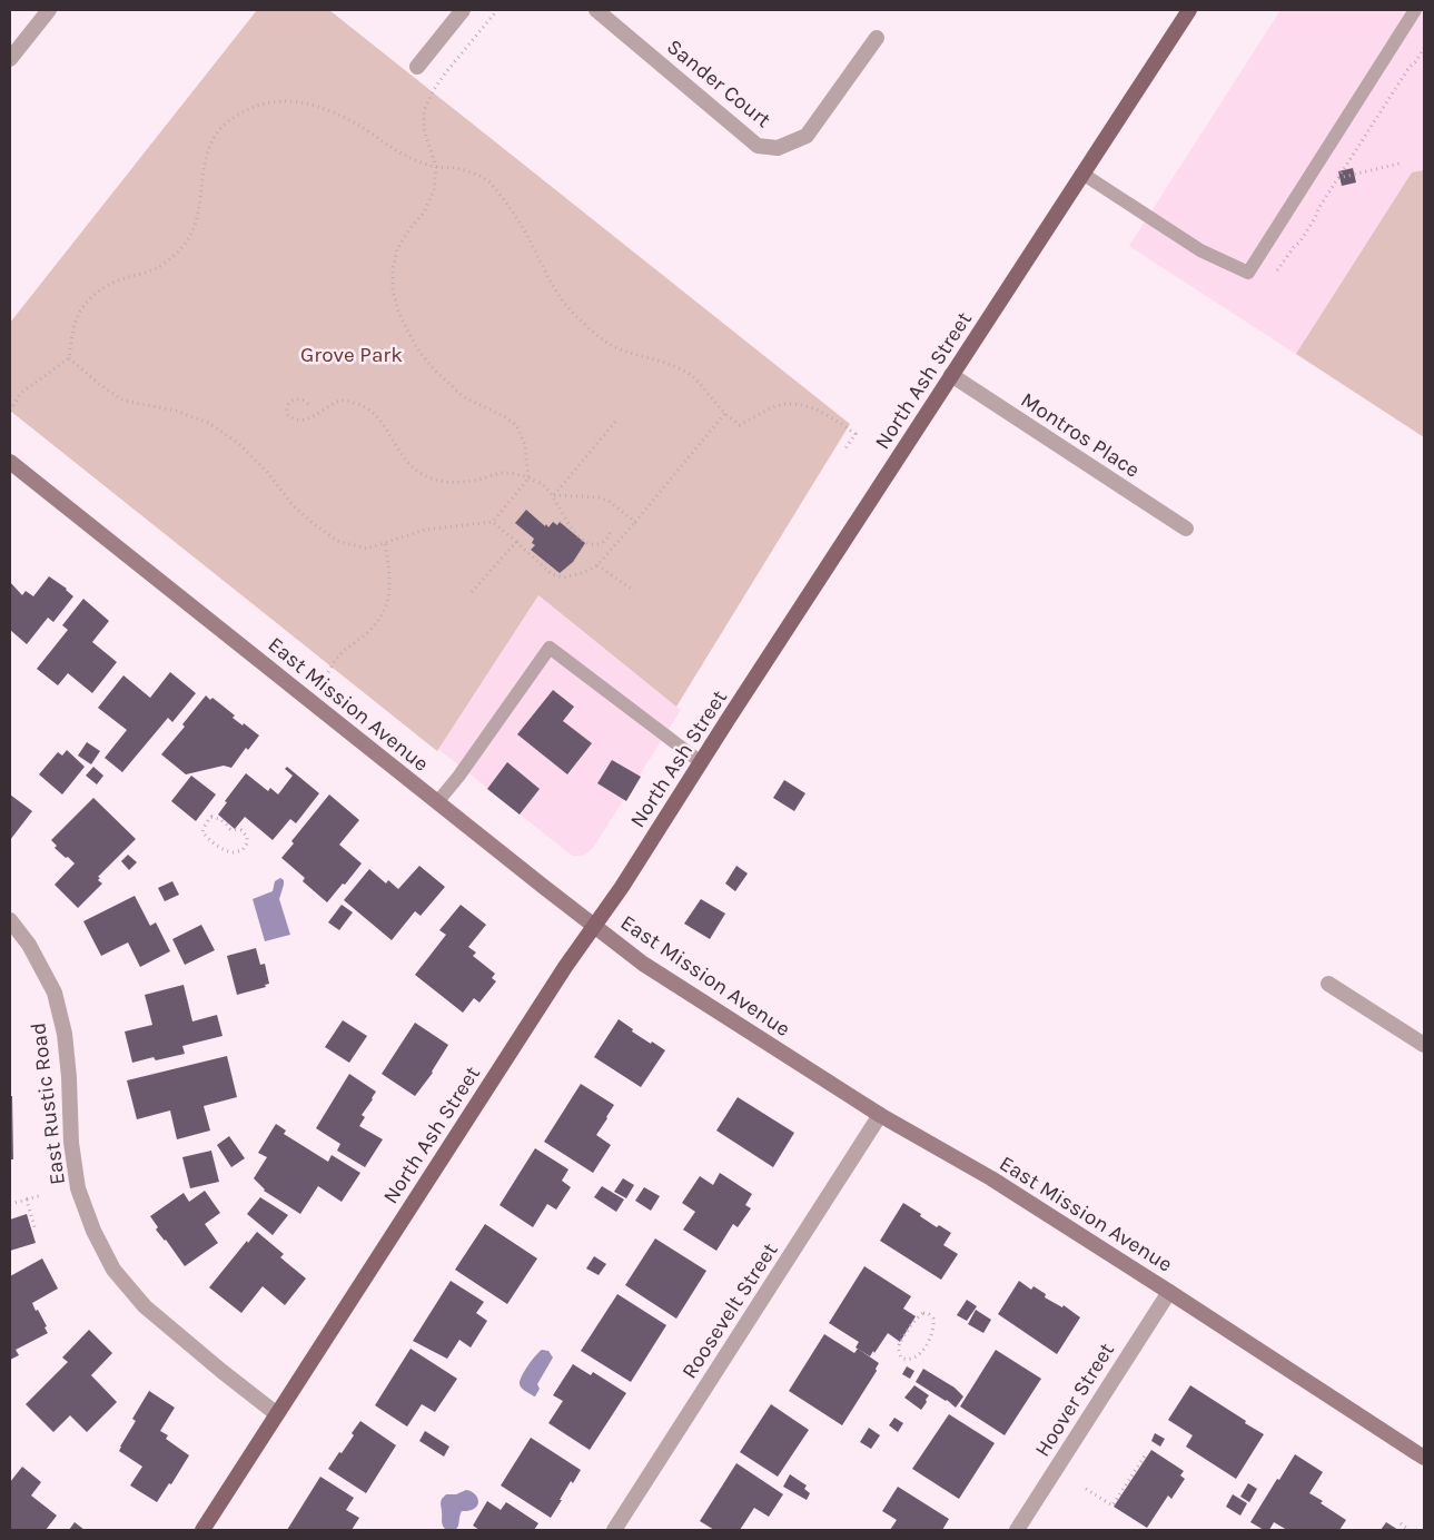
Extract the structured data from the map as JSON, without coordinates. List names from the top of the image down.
{
  "streets": {
    "main road": ["North Ash Street", "East Mission Avenue"],
    "street": [
      "Sander Court",
      "Montros Place",
      "East Rustic Road",
      "Roosevelt Street",
      "Hoover Street"
    ]
  },
  "crossings": [
    ["North Ash Street", "Montros Place"],
    ["North Ash Street", "East Mission Avenue"],
    ["North Ash Street", "East Rustic Road"],
    ["East Mission Avenue", "Roosevelt Street"],
    ["East Mission Avenue", "Hoover Street"]
  ],
  "parks": ["Grove Park"]
}
